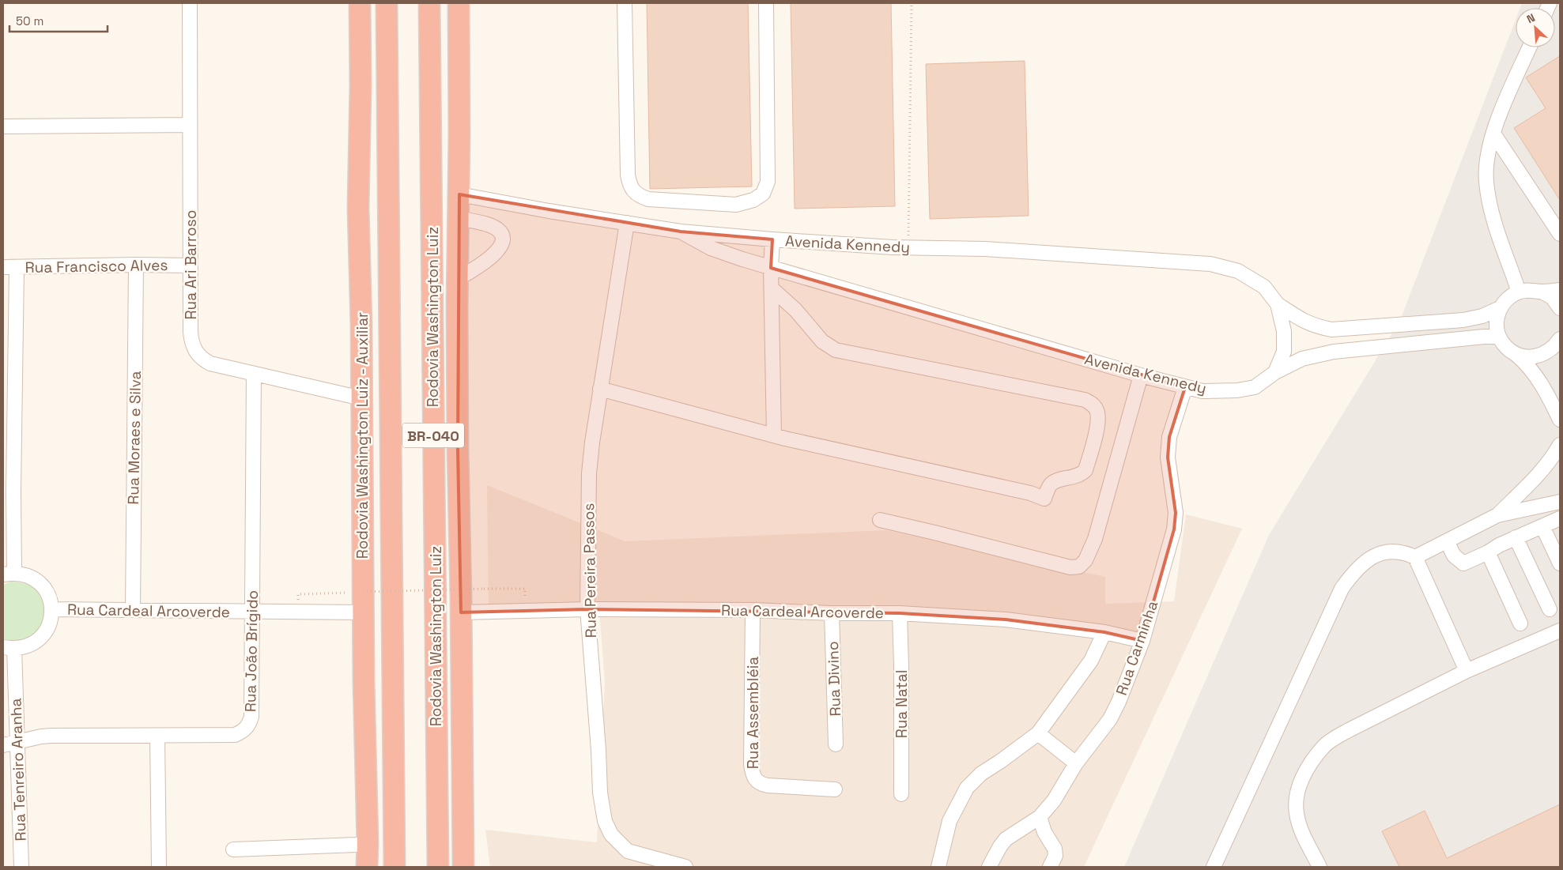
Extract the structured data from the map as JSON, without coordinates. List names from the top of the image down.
{
  "streets": {
    "highway": ["Rodovia Washington Luiz", "Rodovia Washington Luiz - Auxiliar", "BR-040"],
    "street": [
      "Avenida Kennedy",
      "Rua Ari Barroso",
      "Rua Francisco Alves",
      "Rua Moraes e Silva",
      "Rua Pereira Passos",
      "Rua Cardeal Arcoverde",
      "Rua Carminha",
      "Rua João Brígido",
      "Rua Divino",
      "Rua Natal",
      "Rua Assembléia",
      "Rua Tenreiro Aranha"
    ]
  },
  "crossings": [
    ["Avenida Kennedy", "Rua Pereira Passos"],
    ["Avenida Kennedy", "Rua Carminha"],
    ["Rua Ari Barroso", "Rua Francisco Alves"],
    ["Rua Ari Barroso", "Rodovia Washington Luiz - Auxiliar"],
    ["Rua Ari Barroso", "Rua João Brígido"],
    ["Rua Francisco Alves", "Rua Moraes e Silva"],
    ["Rodovia Washington Luiz - Auxiliar", "Rua Cardeal Arcoverde"],
    ["Rua Moraes e Silva", "Rua Cardeal Arcoverde"],
    ["Rua Pereira Passos", "Rua Cardeal Arcoverde"],
    ["Rua Cardeal Arcoverde", "Rua Carminha"],
    ["Rua Cardeal Arcoverde", "Rua João Brígido"],
    ["Rua Cardeal Arcoverde", "Rua Divino"],
    ["Rua Cardeal Arcoverde", "Rua Natal"],
    ["Rua Cardeal Arcoverde", "Rua Assembléia"],
    ["Rua João Brígido", "Rua Tenreiro Aranha"]
  ],
  "scale_bar": "50 m",
  "north": "top left"
}
